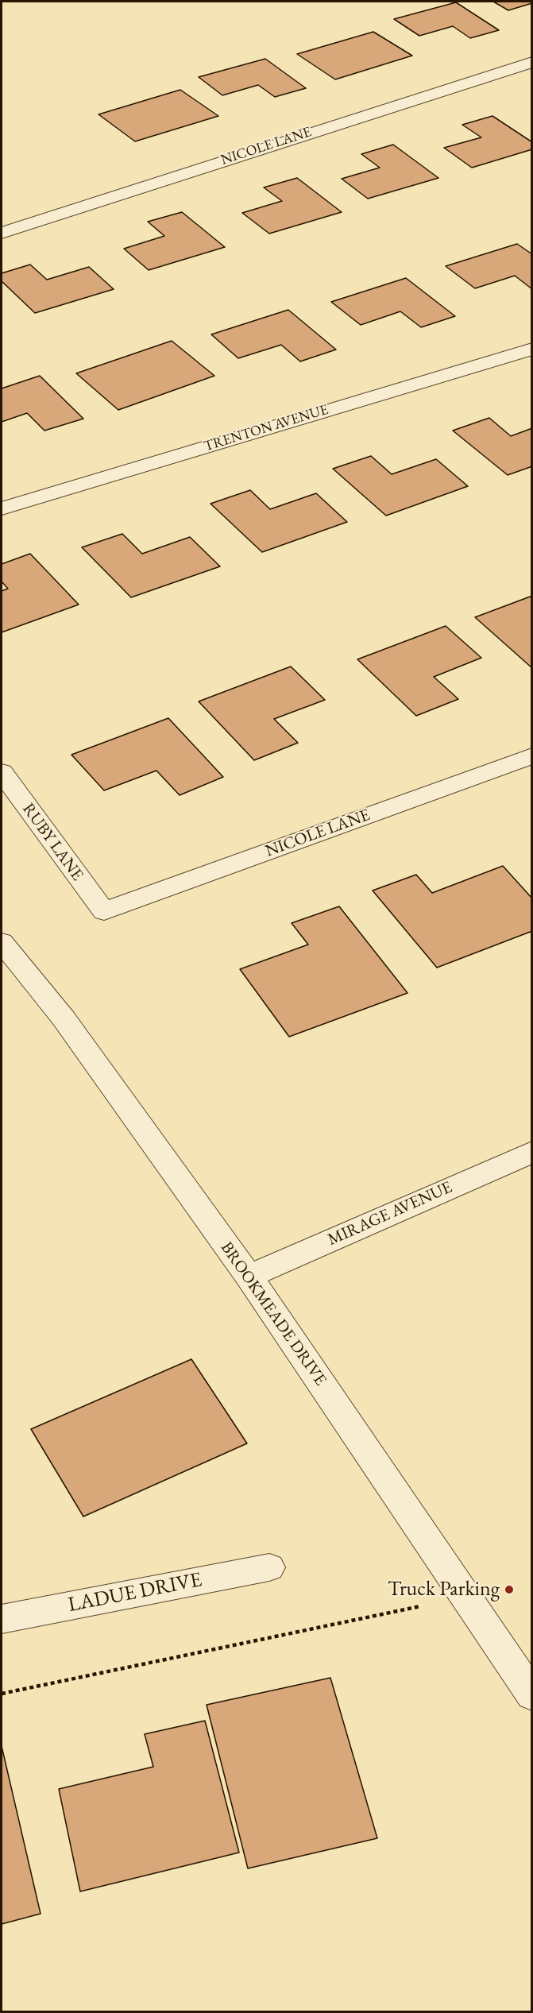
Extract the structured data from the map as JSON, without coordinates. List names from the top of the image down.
{
  "streets": {
    "street": [
      "NICOLE LANE",
      "TRENTON AVENUE",
      "RUBY LANE",
      "MIRAGE AVENUE",
      "BROOKMEADE DRIVE",
      "LADUE DRIVE"
    ]
  },
  "crossings": [
    ["NICOLE LANE", "RUBY LANE"],
    ["MIRAGE AVENUE", "BROOKMEADE DRIVE"]
  ],
  "places": ["Truck Parking"]
}
